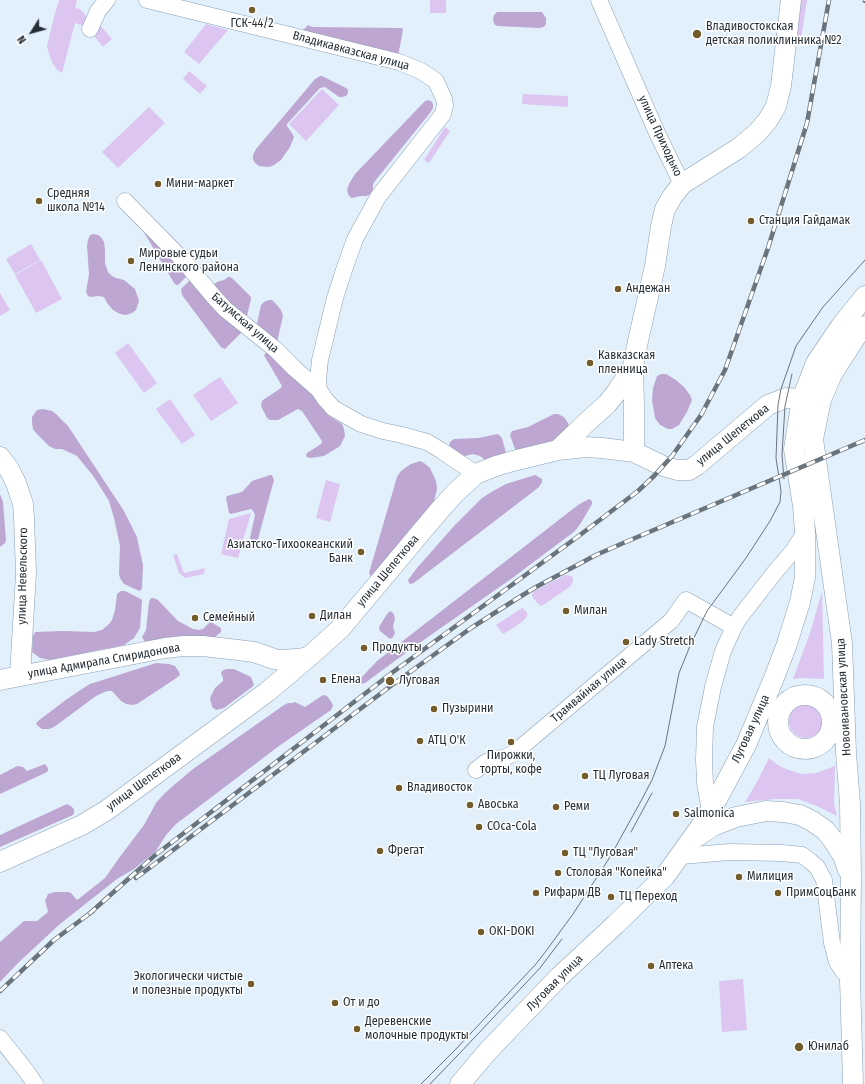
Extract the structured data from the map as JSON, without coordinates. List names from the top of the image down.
{
  "streets": {
    "main road": [
      "улица Приходько",
      "улица Шепеткова",
      "улица Невельского",
      "улица Адмирала Спиридонова",
      "Новоивановская улица",
      "Луговая улица"
    ],
    "street": ["Владикавказская улица", "Батумская улица", "Трамвайная улица"]
  },
  "crossings": [
    ["Владикавказская улица", "Батумская улица"],
    ["улица Приходько", "улица Шепеткова"],
    ["улица Шепеткова", "улица Адмирала Спиридонова"],
    ["улица Шепеткова", "Луговая улица"],
    ["улица Невельского", "улица Адмирала Спиридонова"]
  ],
  "places": [
    "ГСК-44/2",
    "Владивостокская детская поликлинника №2",
    "Мини-маркет",
    "Средняя школа №14",
    "Станция Гайдамак",
    "Мировые судьи Ленинского района",
    "Андежан",
    "Кавказская пленница",
    "Азиатско-Тихоокеанский Банк",
    "Милан",
    "Дилан",
    "Семейный",
    "Lady Stretch",
    "Продукты",
    "Елена",
    "Луговая",
    "Пузырини",
    "АТЦ О'К",
    "Пирожки, торты, кофе",
    "ТЦ Луговая",
    "Владивосток",
    "Авоська",
    "Реми",
    "Salmonica",
    "COca-Cola",
    "Фрегат",
    "ТЦ \"Луговая\"",
    "Столовая \"Копейка\"",
    "Милиция",
    "Рифарм ДВ",
    "ПримСоцБанк",
    "ТЦ Переход",
    "OKI-DOKI",
    "Аптека",
    "Экологически чистые и полезные продукты",
    "От и до",
    "Деревенские молочные продукты",
    "Юнилаб"
  ],
  "north": "bottom left"
}
